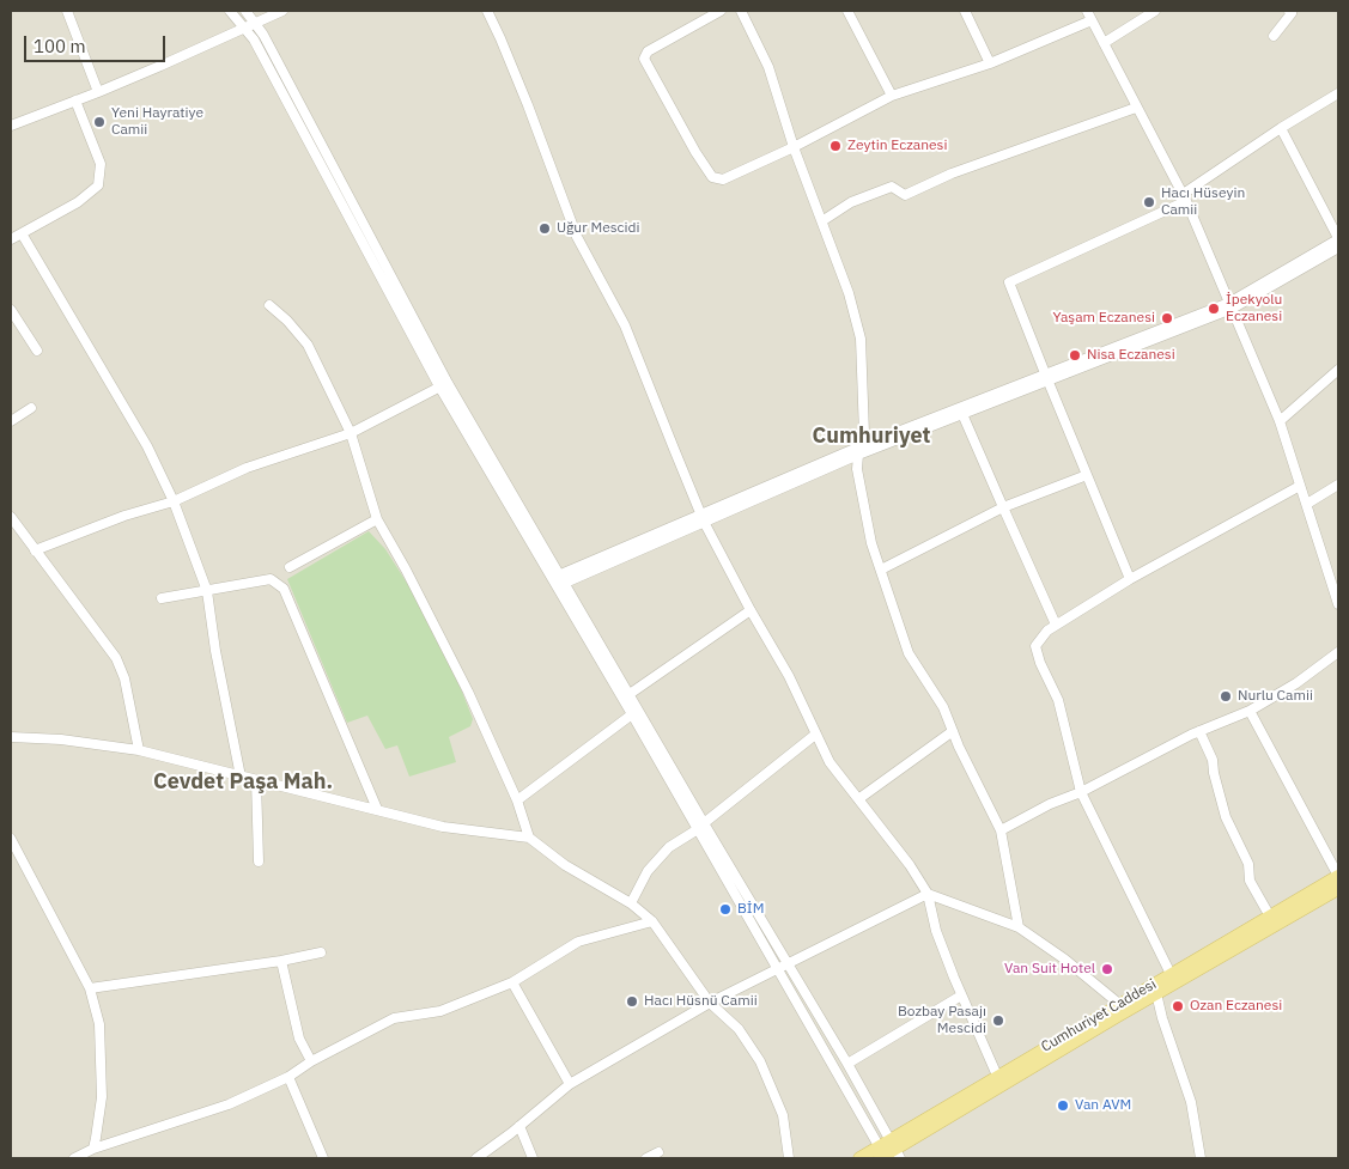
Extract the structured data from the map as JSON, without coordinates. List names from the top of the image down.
{
  "streets": {
    "main road": ["Cumhuriyet Caddesi"]
  },
  "districts": ["Cumhuriyet", "Cevdet Paşa Mah."],
  "places": [
    "Yeni Hayratiye Camii",
    "Zeytin Eczanesi",
    "Hacı Hüseyin Camii",
    "Uğur Mescidi",
    "İpekyolu Eczanesi",
    "Yaşam Eczanesi",
    "Nisa Eczanesi",
    "Nurlu Camii",
    "BİM",
    "Van Suit Hotel",
    "Hacı Hüsnü Camii",
    "Ozan Eczanesi",
    "Bozbay Pasajı Mescidi",
    "Van AVM"
  ],
  "scale_bar": "100 m"
}
